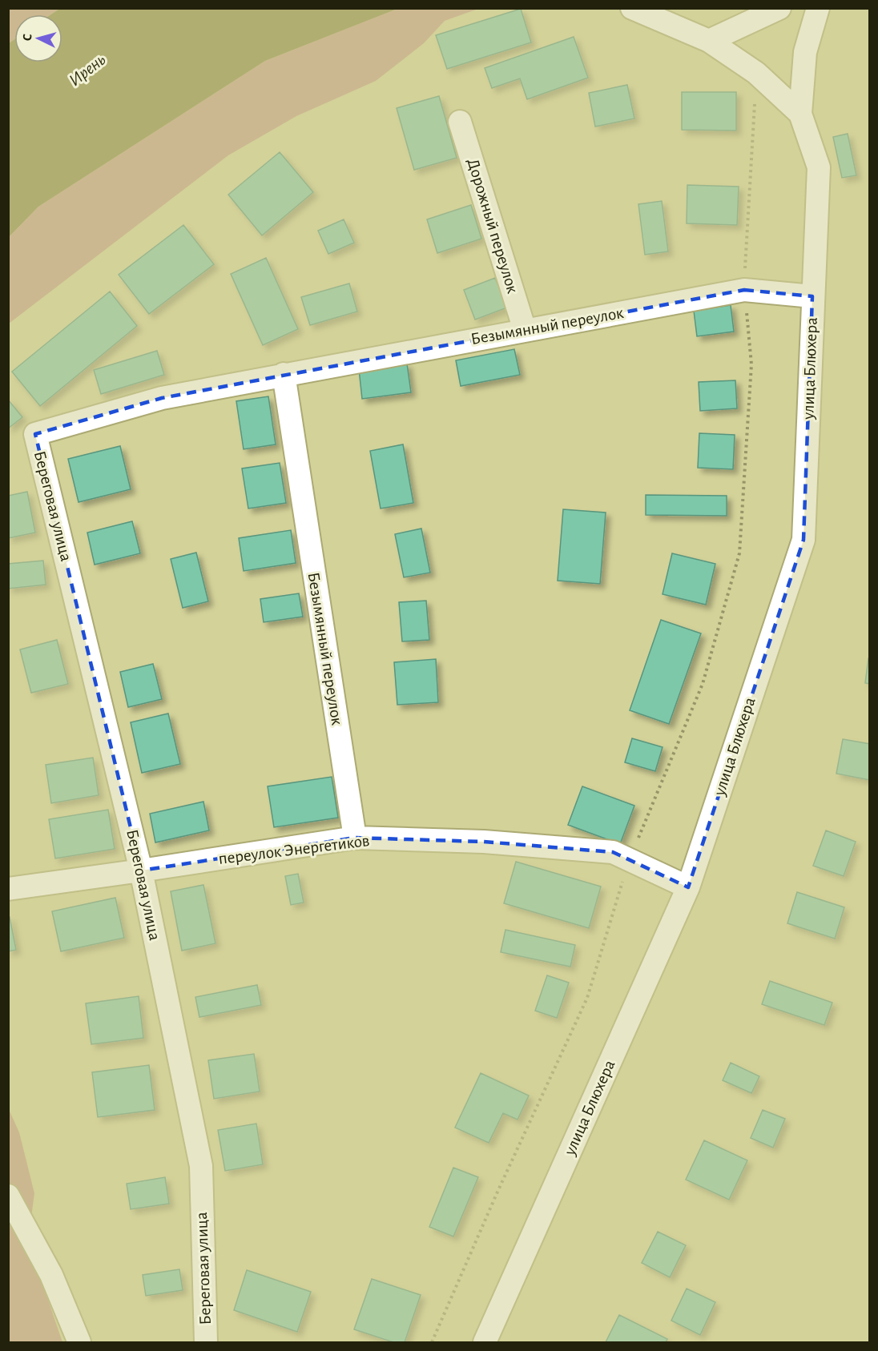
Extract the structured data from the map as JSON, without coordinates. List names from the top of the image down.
{
  "streets": {
    "street": [
      "Дорожный переулок",
      "Безымянный переулок",
      "улица Блюхера",
      "Береговая улица",
      "переулок Энергетиков"
    ]
  },
  "crossings": [
    ["Дорожный переулок", "Безымянный переулок"],
    ["Безымянный переулок", "улица Блюхера"],
    ["Безымянный переулок", "Береговая улица"],
    ["Безымянный переулок", "переулок Энергетиков"],
    ["улица Блюхера", "переулок Энергетиков"],
    ["Береговая улица", "переулок Энергетиков"]
  ],
  "water": ["Ирень"],
  "north": "left"
}
